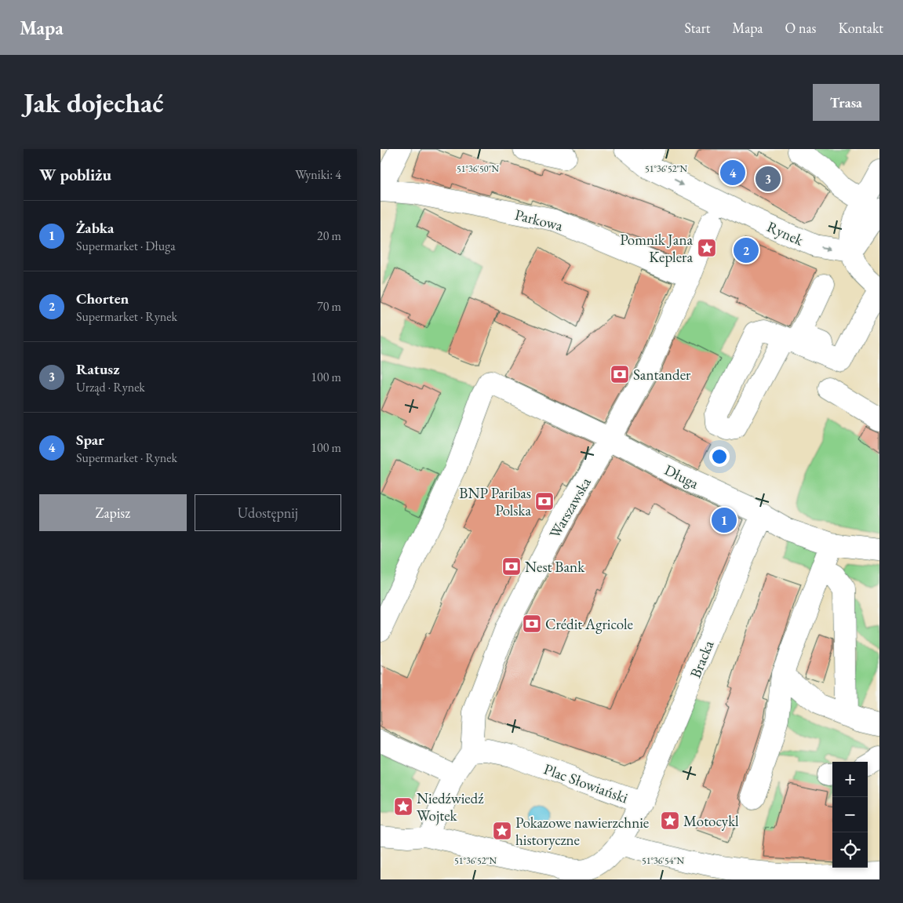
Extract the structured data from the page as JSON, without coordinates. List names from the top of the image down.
{
  "streets": {
    "street": [
      "Parkowa",
      "Rynek",
      "Długa",
      "Warszawska",
      "Bracka",
      "Plac Słowiański"
    ]
  },
  "crossings": [
    ["Parkowa", "Warszawska"],
    ["Długa", "Warszawska"],
    ["Długa", "Bracka"],
    ["Warszawska", "Plac Słowiański"],
    ["Bracka", "Plac Słowiański"]
  ],
  "places": {
    "place": [
      "Pomnik Jana Keplera",
      "Niedźwiedź Wojtek",
      "Motocykl",
      "Pokazowe nawierzchnie historyczne"
    ],
    "bank": [
      "Santander",
      "BNP Paribas Polska",
      "Nest Bank",
      "Crédit Agricole"
    ]
  },
  "page": {
    "header": "Mapa",
    "nav": [
      "Start",
      "Mapa",
      "O nas",
      "Kontakt"
    ],
    "buttons": [
      "Trasa",
      ["Zapisz", "Udostępnij"]
    ],
    "title": "Jak dojechać",
    "heading": ["W pobliżu", "Wyniki: 4"],
    "pins": [
      "4",
      "3",
      "2",
      "1"
    ],
    "list": [
      {
        "mark": "1",
        "name": "Żabka",
        "note": "Supermarket · Długa",
        "value": "20 m"
      },
      {
        "mark": "2",
        "name": "Chorten",
        "note": "Supermarket · Rynek",
        "value": "70 m"
      },
      {
        "mark": "3",
        "name": "Ratusz",
        "note": "Urząd · Rynek",
        "value": "100 m"
      },
      {
        "mark": "4",
        "name": "Spar",
        "note": "Supermarket · Rynek",
        "value": "100 m"
      }
    ],
    "map_buttons": ["+", "−"]
  },
  "coordinates": ["51°36'50\"N", "51°36'52\"N", "51°36'54\"N"]
}
